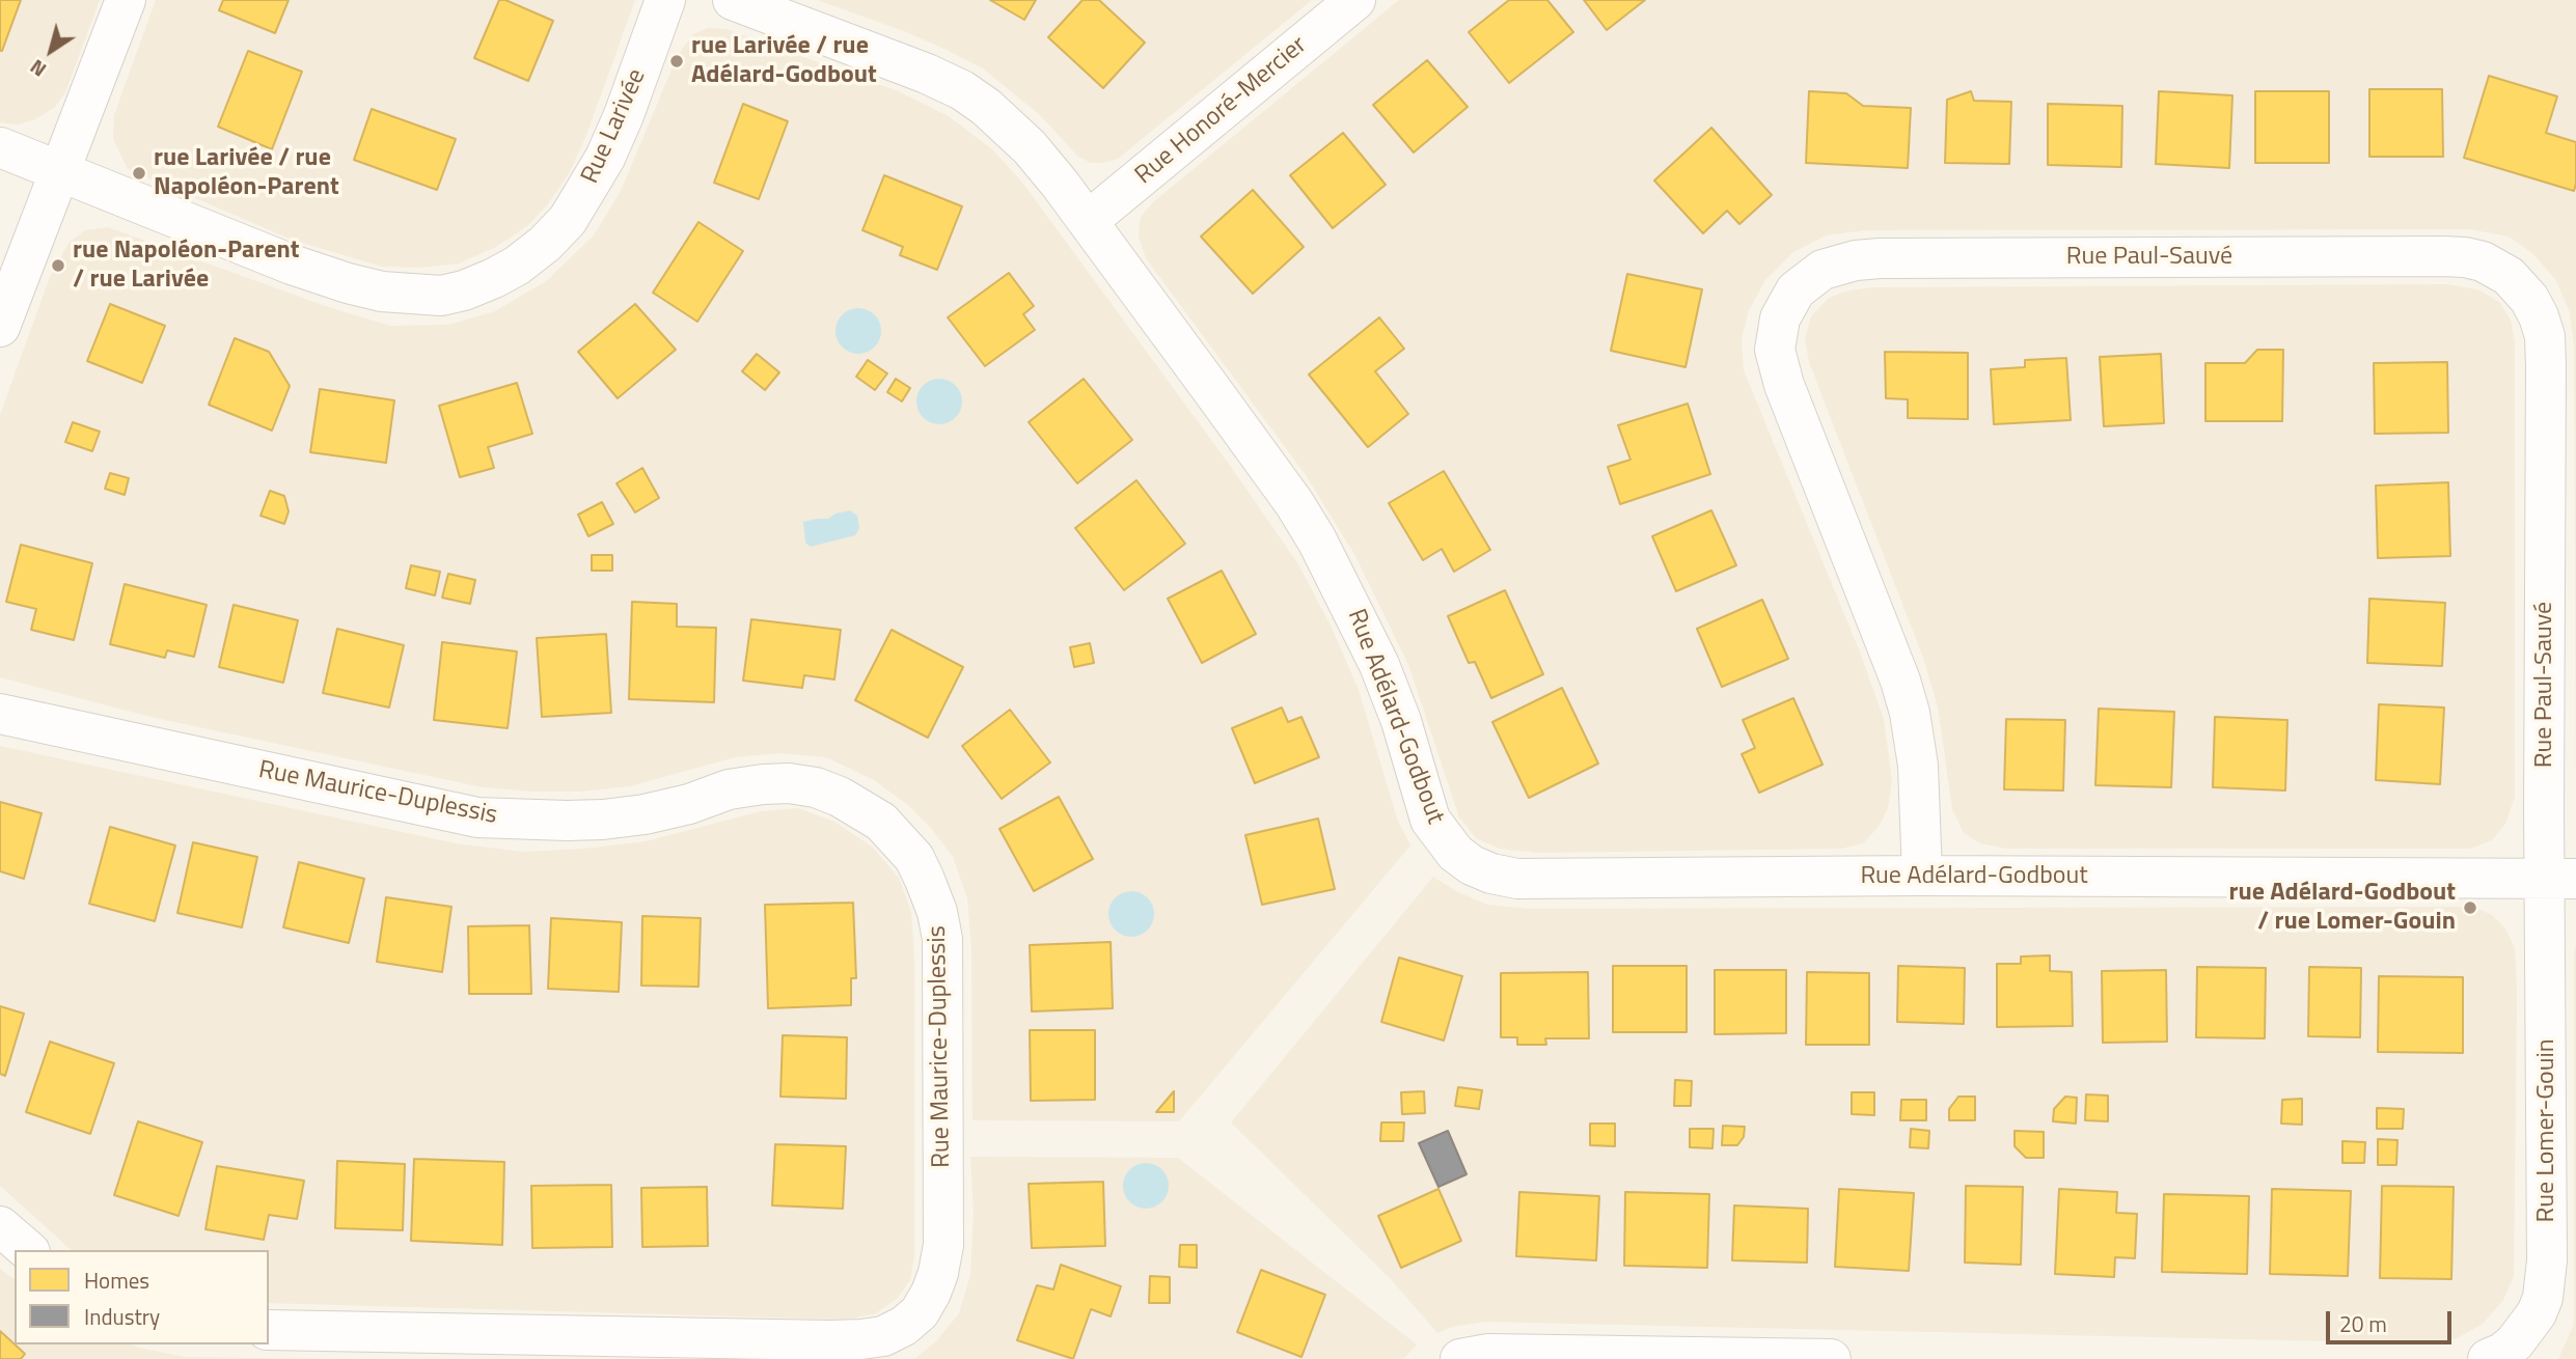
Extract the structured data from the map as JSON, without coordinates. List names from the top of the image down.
{
  "streets": {
    "street": [
      "Rue Honoré-Mercier",
      "Rue Larivée",
      "Rue Paul-Sauvé",
      "Rue Adélard-Godbout",
      "Rue Maurice-Duplessis",
      "Rue Lomer-Gouin"
    ]
  },
  "crossings": [
    ["Rue Honoré-Mercier", "Rue Adélard-Godbout"],
    ["Rue Paul-Sauvé", "Rue Adélard-Godbout"],
    ["Rue Paul-Sauvé", "Rue Lomer-Gouin"],
    ["Rue Adélard-Godbout", "Rue Lomer-Gouin"]
  ],
  "places": [
    "rue Larivée / rue Adélard-Godbout",
    "rue Larivée / rue Napoléon-Parent",
    "rue Napoléon-Parent / rue Larivée",
    "rue Adélard-Godbout / rue Lomer-Gouin"
  ],
  "legend": ["Homes", "Industry"],
  "scale_bar": "20 m",
  "north": "bottom left"
}
